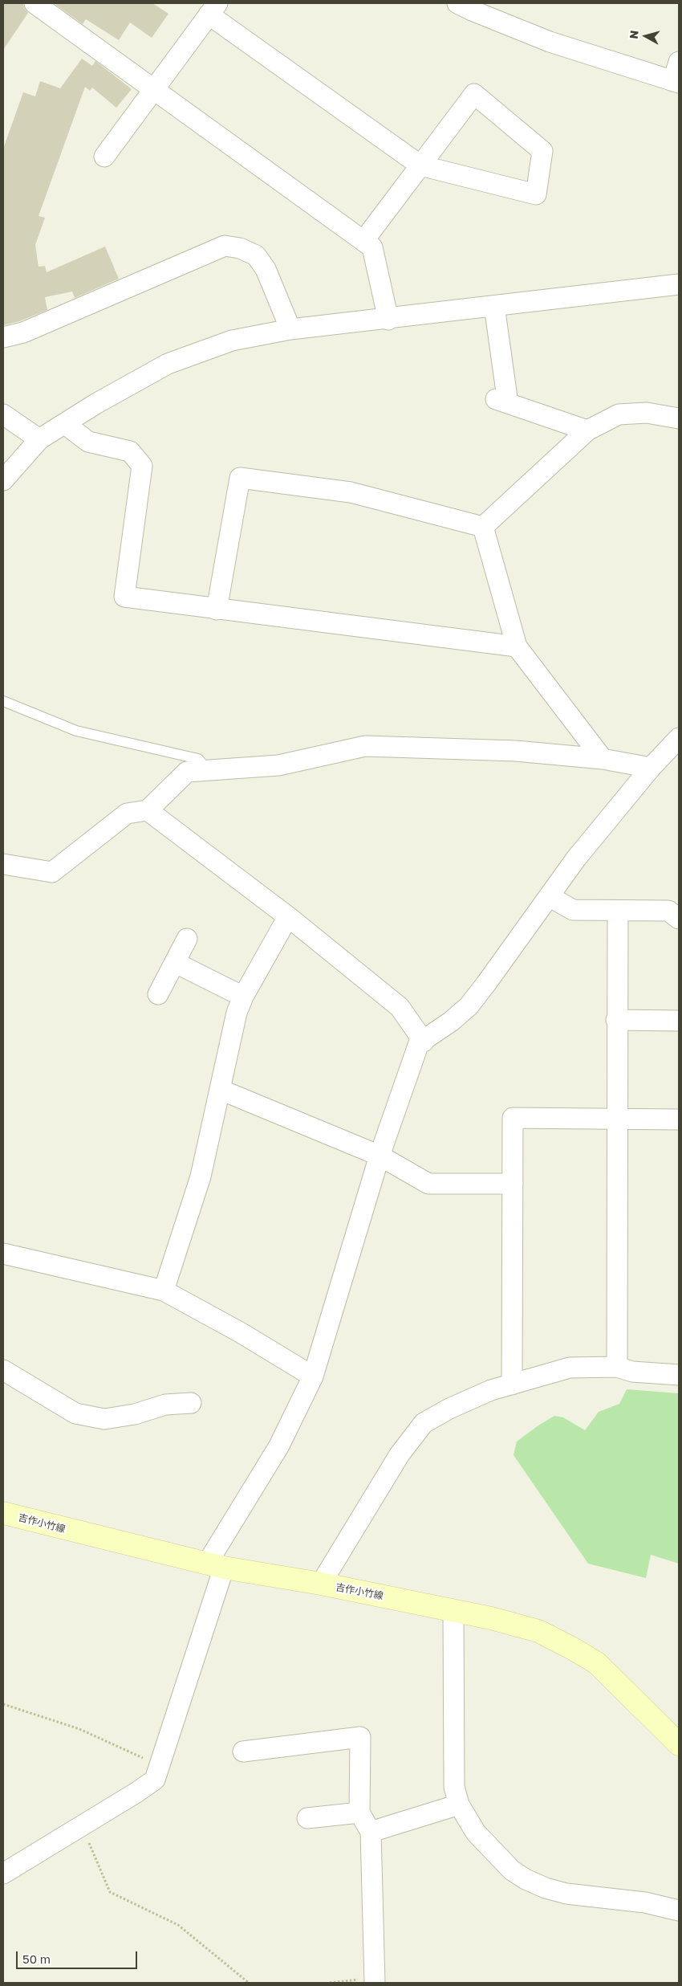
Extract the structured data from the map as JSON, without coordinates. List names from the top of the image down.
{
  "streets": {
    "main road": ["吉作小竹線"]
  },
  "scale_bar": "50 m",
  "north": "left"
}
